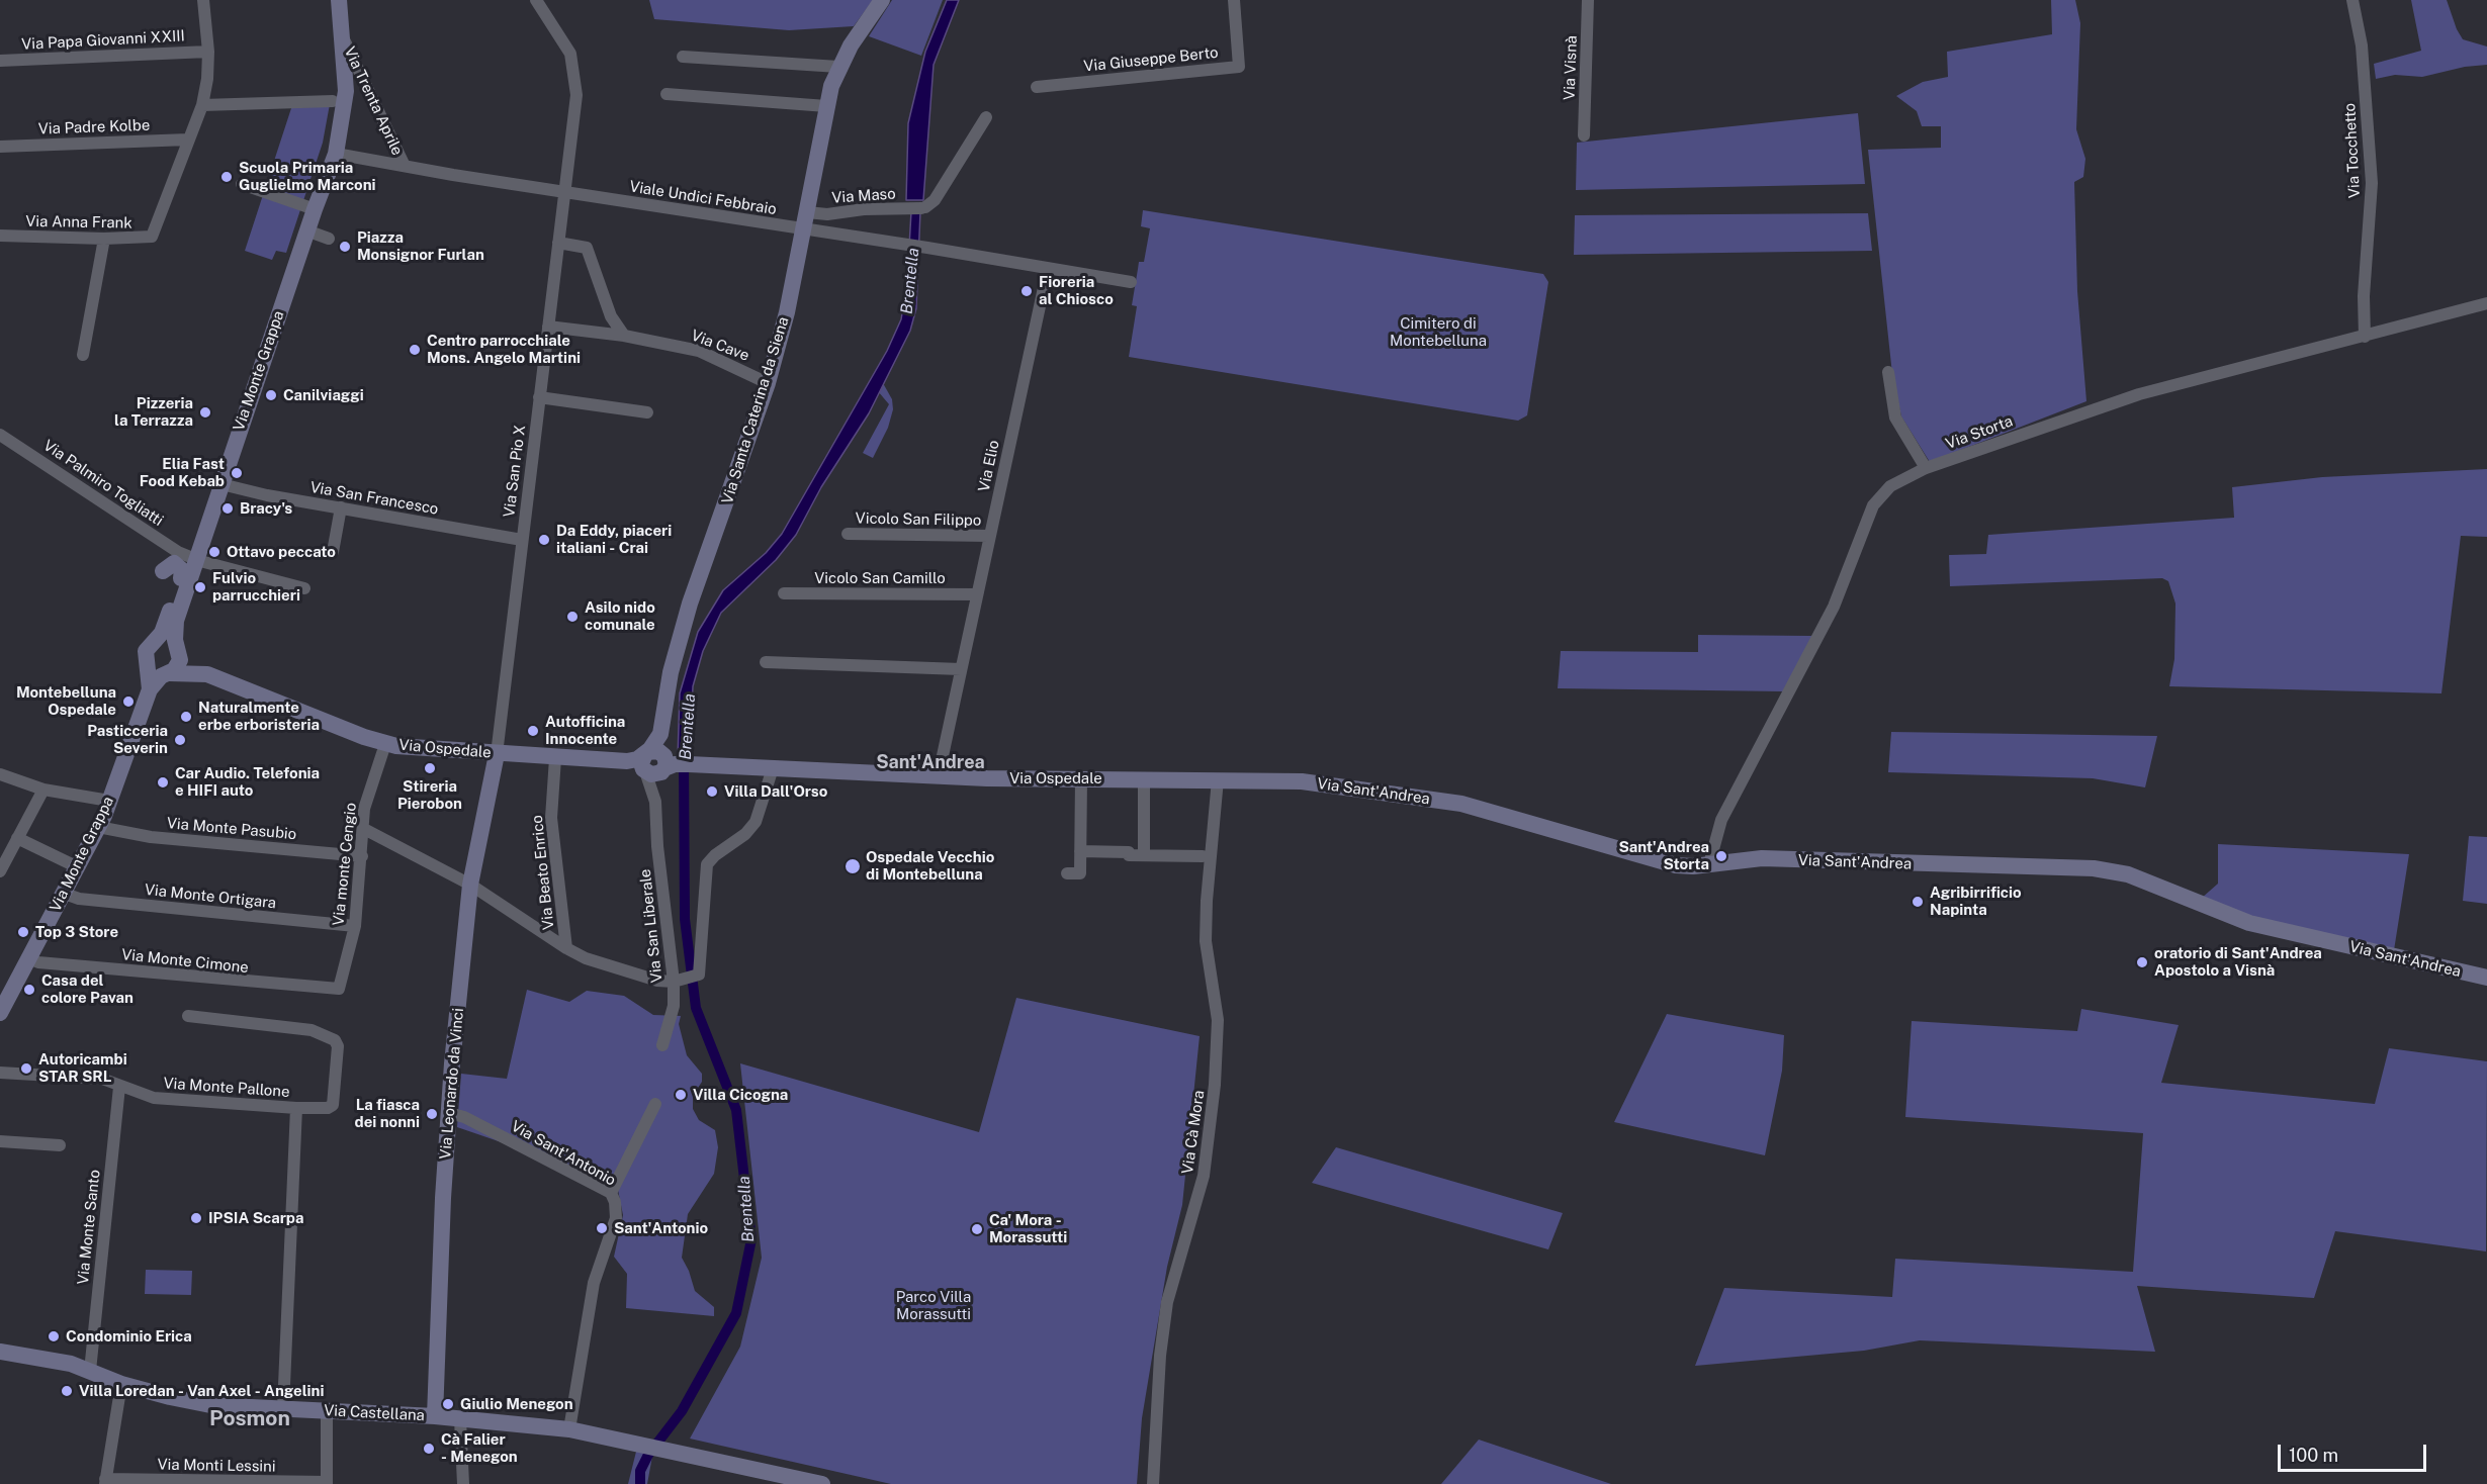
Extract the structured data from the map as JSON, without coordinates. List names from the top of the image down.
{
  "streets": {
    "street": [
      "Via Papa Giovanni XXIII",
      "Via Giuseppe Berto",
      "Via Visnà",
      "Via Trenta Aprile",
      "Via Padre Kolbe",
      "Via Tocchetto",
      "Via Maso",
      "Viale Undici Febbraio",
      "Via Anna Frank",
      "Via Cave",
      "Via Monte Grappa",
      "Via Santa Caterina da Siena",
      "Via Storta",
      "Via Elio",
      "Via San Pio X",
      "Via Palmiro Togliatti",
      "Via San Francesco",
      "Vicolo San Filippo",
      "Vicolo San Camillo",
      "Via Ospedale",
      "Via Sant'Andrea",
      "Via Monte Pasubio",
      "Via monte Cengio",
      "Via Beato Enrico",
      "Via Monte Ortigara",
      "Via San Liberale",
      "Via Monte Cimone",
      "Via Leonardo da Vinci",
      "Via Monte Pallone",
      "Via Cà Mora",
      "Via Sant'Antonio",
      "Via Monte Santo",
      "Via Castellana",
      "Via Monti Lessini"
    ]
  },
  "crossings": [
    ["Via Trenta Aprile", "Viale Undici Febbraio"],
    ["Via Trenta Aprile", "Via Monte Grappa"],
    ["Via Padre Kolbe", "Via Anna Frank"],
    ["Via Tocchetto", "Via Storta"],
    ["Via Maso", "Viale Undici Febbraio"],
    ["Via Maso", "Via Santa Caterina da Siena"],
    ["Viale Undici Febbraio", "Via Santa Caterina da Siena"],
    ["Viale Undici Febbraio", "Via Elio"],
    ["Viale Undici Febbraio", "Via San Pio X"],
    ["Via Cave", "Via Santa Caterina da Siena"],
    ["Via Cave", "Via San Pio X"],
    ["Via Monte Grappa", "Via Palmiro Togliatti"],
    ["Via Monte Grappa", "Via San Francesco"],
    ["Via Monte Grappa", "Via Ospedale"],
    ["Via Monte Grappa", "Via Monte Pasubio"],
    ["Via Monte Grappa", "Via Monte Ortigara"],
    ["Via Monte Grappa", "Via Monte Cimone"],
    ["Via Santa Caterina da Siena", "Via Ospedale"],
    ["Via Santa Caterina da Siena", "Via San Liberale"],
    ["Via Storta", "Via Sant'Andrea"],
    ["Via Elio", "Vicolo San Filippo"],
    ["Via Elio", "Vicolo San Camillo"],
    ["Via Elio", "Via Ospedale"],
    ["Via San Pio X", "Via San Francesco"],
    ["Via San Pio X", "Via Ospedale"],
    ["Via San Pio X", "Via Leonardo da Vinci"],
    ["Via Ospedale", "Via Sant'Andrea"],
    ["Via Ospedale", "Via monte Cengio"],
    ["Via Ospedale", "Via Beato Enrico"],
    ["Via Ospedale", "Via San Liberale"],
    ["Via Ospedale", "Via Leonardo da Vinci"],
    ["Via Ospedale", "Via Cà Mora"],
    ["Via Sant'Andrea", "Via Cà Mora"],
    ["Via Monte Pasubio", "Via monte Cengio"],
    ["Via monte Cengio", "Via Monte Ortigara"],
    ["Via monte Cengio", "Via Monte Cimone"],
    ["Via Leonardo da Vinci", "Via Sant'Antonio"],
    ["Via Leonardo da Vinci", "Via Castellana"],
    ["Via Monte Pallone", "Via Monte Santo"],
    ["Via Monte Pallone", "Via Castellana"],
    ["Via Sant'Antonio", "Via Castellana"],
    ["Via Monte Santo", "Via Castellana"]
  ],
  "districts": ["Sant'Andrea", "Posmon"],
  "water": ["Brentella"],
  "parks": ["Cimitero di Montebelluna", "Parco Villa Morassutti"],
  "places": [
    "Scuola Primaria Guglielmo Marconi",
    "Piazza Monsignor Furlan",
    "Fioreria al Chiosco",
    "Centro parrocchiale Mons. Angelo Martini",
    "Canilviaggi",
    "Pizzeria la Terrazza",
    "Elia Fast Food Kebab",
    "Bracy's",
    "Da Eddy, piaceri italiani - Crai",
    "Ottavo peccato",
    "Fulvio parrucchieri",
    "Asilo nido comunale",
    "Montebelluna Ospedale",
    "Naturalmente erbe erboristeria",
    "Autofficina Innocente",
    "Pasticceria Severin",
    "Stireria Pierobon",
    "Car Audio. Telefonia e HIFI auto",
    "Villa Dall'Orso",
    "Sant'Andrea Storta",
    "Ospedale Vecchio di Montebelluna",
    "Agribirrificio Napinta",
    "Top 3 Store",
    "oratorio di Sant'Andrea Apostolo a Visnà",
    "Casa del colore Pavan",
    "Autoricambi STAR SRL",
    "Villa Cicogna",
    "La fiasca dei nonni",
    "IPSIA Scarpa",
    "Sant'Antonio",
    "Ca' Mora - Morassutti",
    "Condominio Erica",
    "Villa Loredan - Van Axel - Angelini",
    "Giulio Menegon",
    "Cà Falier - Menegon"
  ],
  "scale_bar": "100 m"
}
